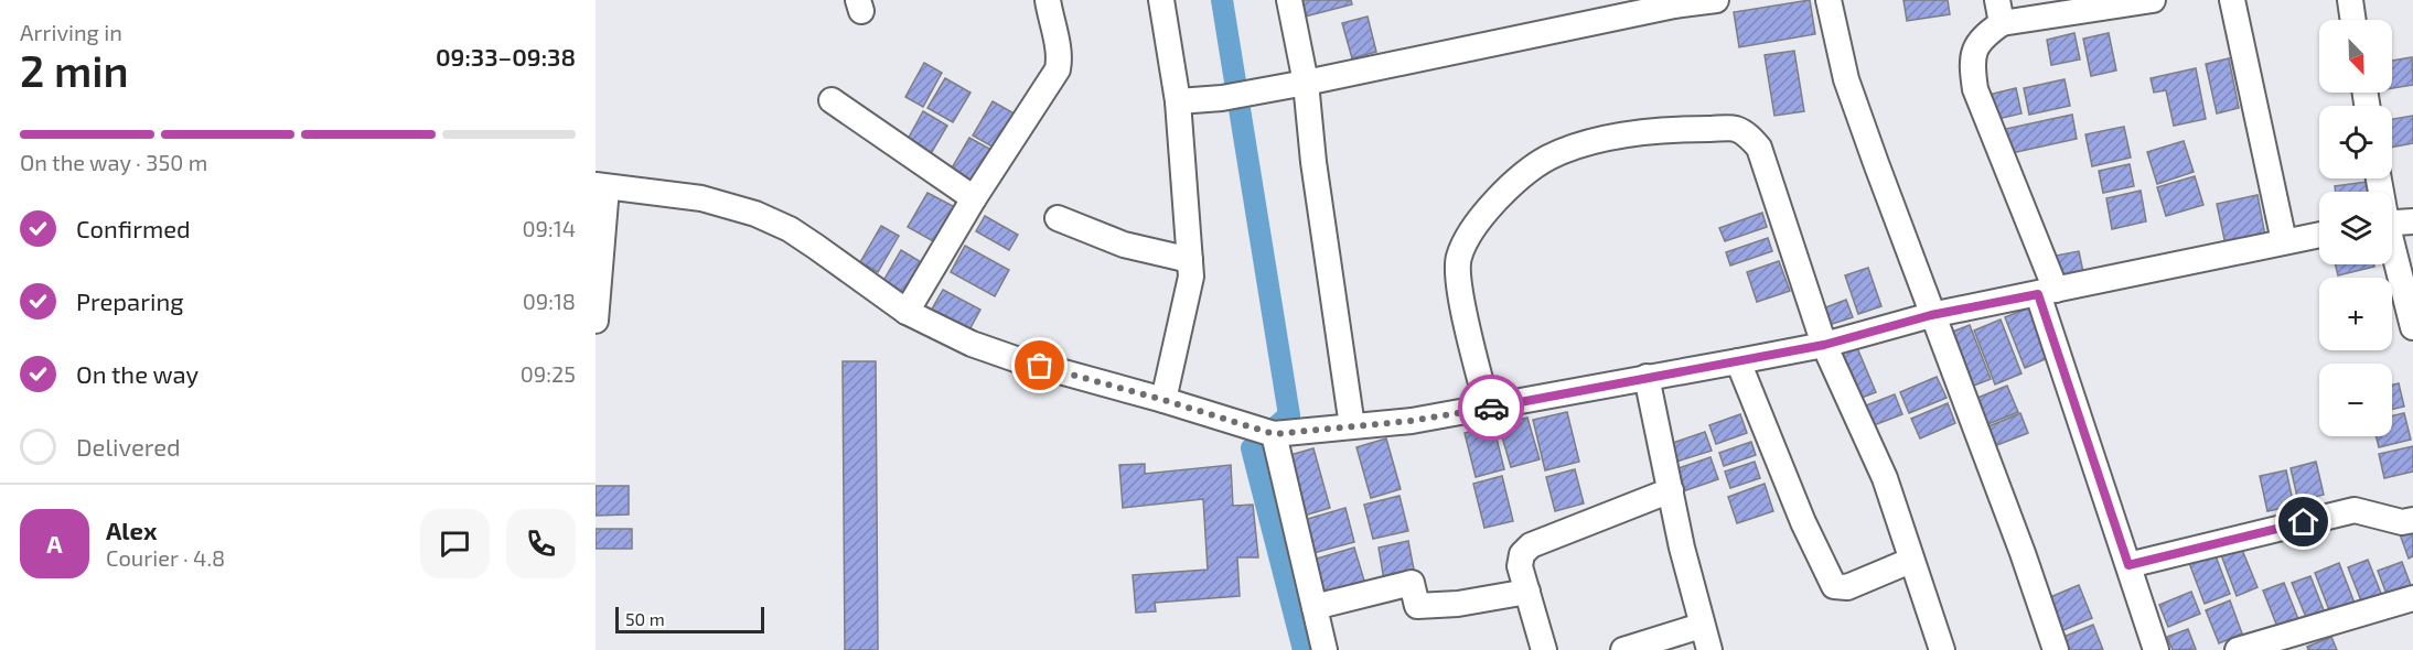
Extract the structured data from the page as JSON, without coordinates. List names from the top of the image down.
{
  "scale_bar": "50 m",
  "north": "bottom right",
  "page": {
    "heading": ["2 min", "Arriving in", "09:33–09:38"],
    "panel": ["Alex", "Courier · 4.8"],
    "map_buttons": ["+", "−"],
    "bar": "On the way · 350 m",
    "list": [
      ["Confirmed", "09:14"],
      ["Preparing", "09:18"],
      ["On the way", "09:25"],
      "Delivered"
    ],
    "round": "A",
    "scale": "50 m"
  }
}
